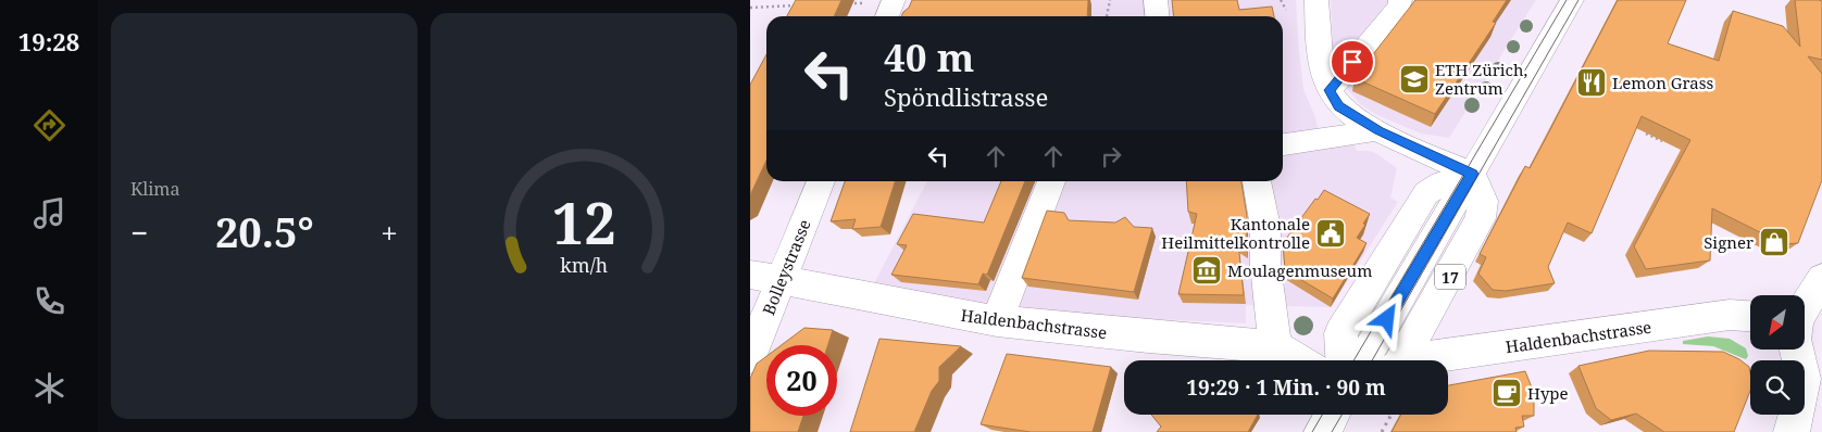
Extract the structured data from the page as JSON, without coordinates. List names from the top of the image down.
{
  "streets": {
    "street": ["Bolleystrasse", "17", "Haldenbachstrasse"]
  },
  "crossings": [
    ["Bolleystrasse", "Haldenbachstrasse"]
  ],
  "places": {
    "school or university": ["ETH Zürich, Zentrum"],
    "restaurant": ["Lemon Grass"],
    "public building": ["Kantonale Heilmittelkontrolle"],
    "shop": ["Signer"],
    "museum": ["Moulagenmuseum"],
    "cafe": ["Hype"]
  },
  "north": "bottom left",
  "page": {
    "tabs": "19:28",
    "tile": "Klima",
    "turn": ["40 m", "Spöndlistrasse"],
    "heat": ["−", "20.5°", "+"],
    "limit": "20",
    "trip": "19:29 · 1 Min. · 90 m",
    "gauge": ["12", "km/h"]
  }
}
